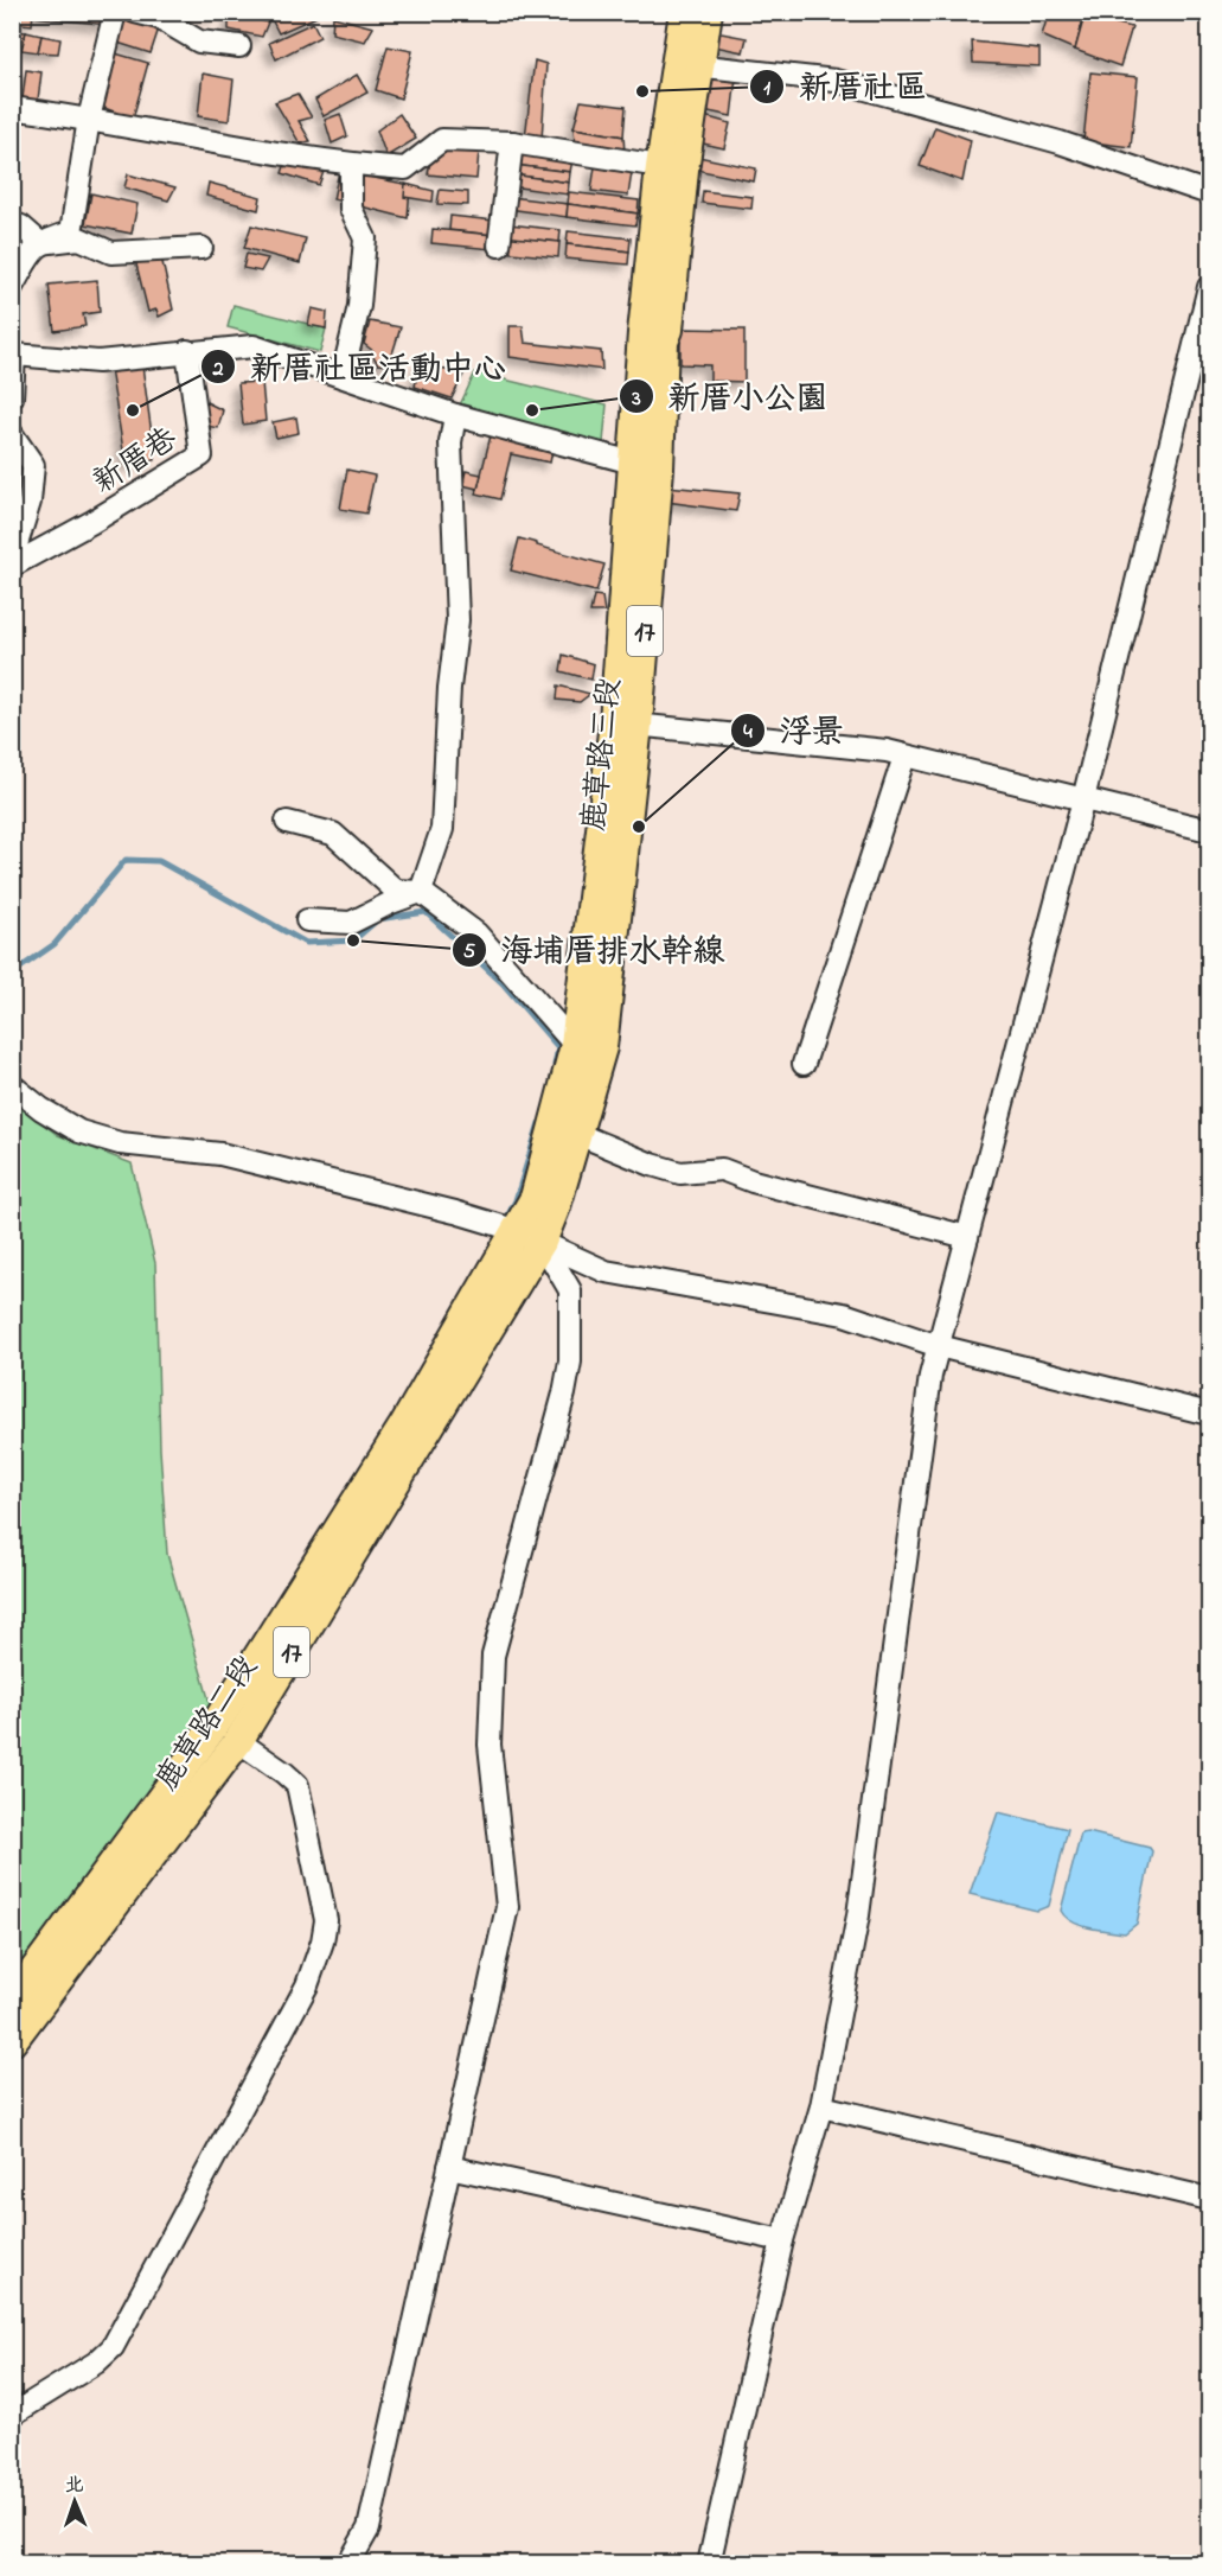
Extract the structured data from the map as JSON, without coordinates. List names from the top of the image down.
{
  "streets": {
    "main road": ["17", "鹿草路三段", "鹿草路二段"],
    "street": ["新厝巷"]
  },
  "crossings": [
    ["鹿草路三段", "鹿草路二段"]
  ],
  "places": [
    "新厝社區",
    "新厝社區活動中心",
    "新厝小公園",
    "浮景",
    "海埔厝排水幹線"
  ],
  "north": "top"
}
